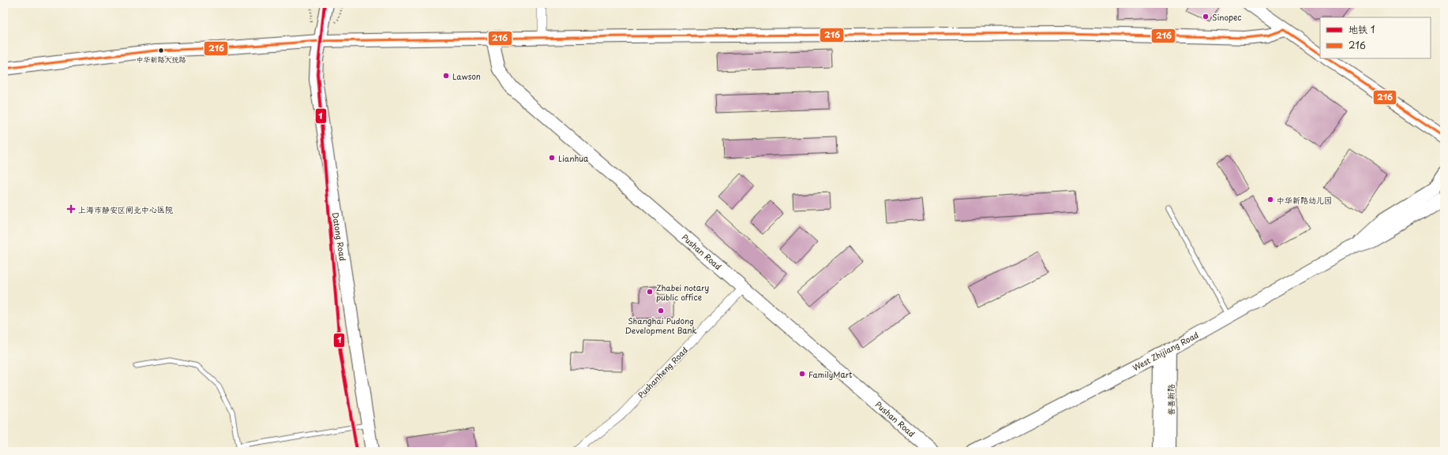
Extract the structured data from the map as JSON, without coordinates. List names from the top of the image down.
{
  "streets": {
    "street": [
      "Datong Road",
      "Pushan Road",
      "West Zhijiang Road",
      "Pushanheng Road",
      "普善新路"
    ]
  },
  "crossings": [
    ["Pushan Road", "Pushanheng Road"],
    ["West Zhijiang Road", "普善新路"]
  ],
  "places": {
    "other": [
      "Sinopec",
      "中华新路大统路",
      "Lawson",
      "Lianhua",
      "中华新路幼儿园",
      "Zhabei notary public office",
      "Shanghai Pudong Development Bank",
      "FamilyMart"
    ],
    "health": ["上海市静安区闸北中心医院"]
  },
  "lines": ["metro line 1", "transit line 216"],
  "legend": ["地铁 1", "216"]
}
